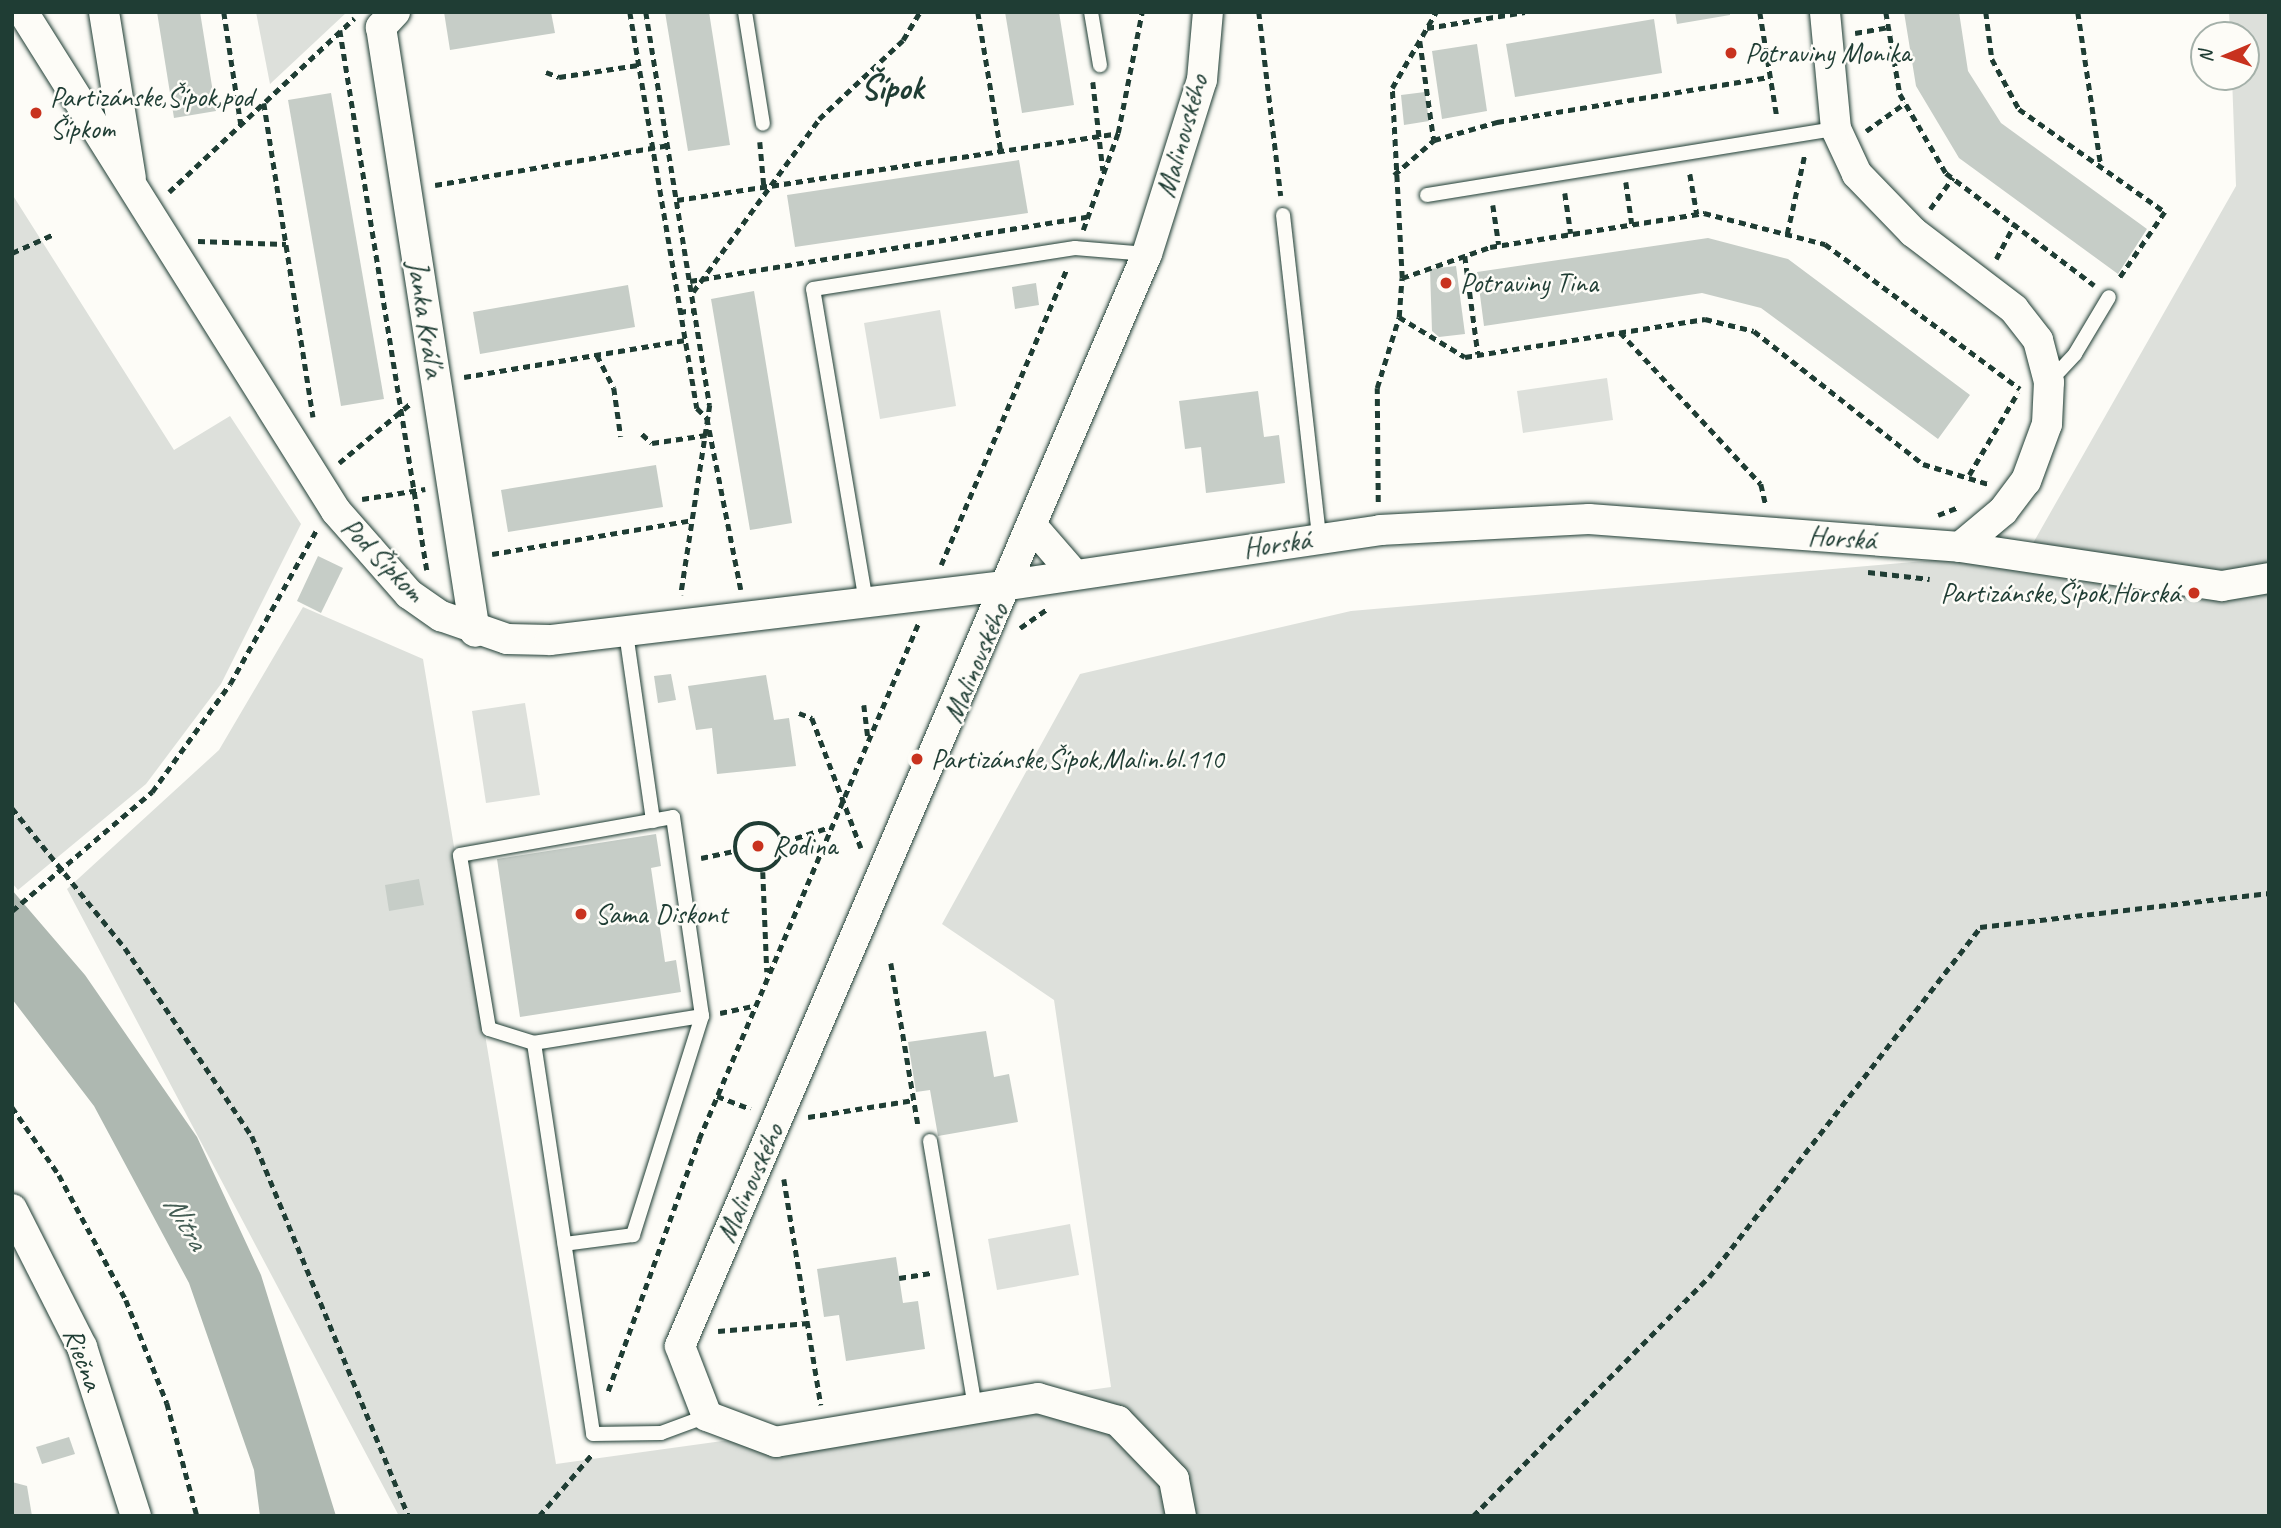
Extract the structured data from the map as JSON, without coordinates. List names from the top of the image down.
{
  "streets": {
    "street": [
      "Malinovského",
      "Janka Kráľa",
      "Horská",
      "Pod Šípkom",
      "Riečna"
    ]
  },
  "crossings": [
    ["Malinovského", "Horská"],
    ["Malinovského", "Pod Šípkom"],
    ["Janka Kráľa", "Pod Šípkom"],
    ["Horská", "Pod Šípkom"]
  ],
  "districts": ["Šípok"],
  "water": ["Nitra"],
  "places": [
    "Potraviny Monika",
    "Partizánske,Šípok,pod Šípkom",
    "Potraviny Tina",
    "Partizánske,Šípok,Horská",
    "Partizánske,Šípok,Malin.bl.110",
    "Rodina",
    "Sama Diskont"
  ],
  "north": "left"
}
